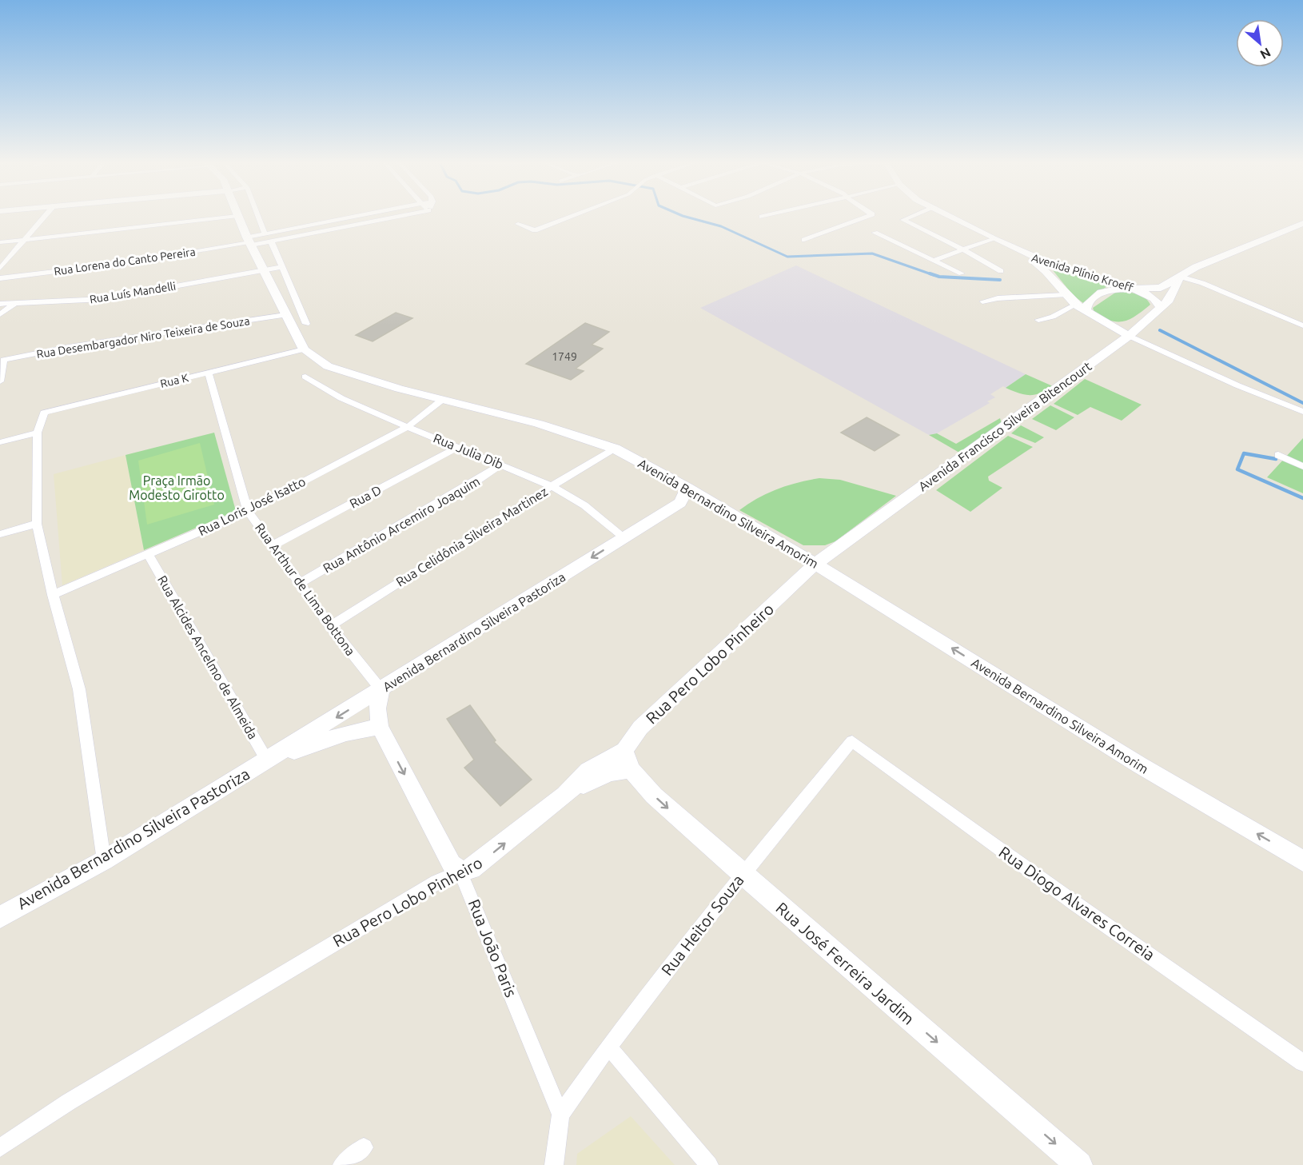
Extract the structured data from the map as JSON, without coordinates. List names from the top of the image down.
{
  "streets": {
    "main road": [
      "Avenida Plínio Kroeff",
      "Avenida Francisco Silveira Bitencourt",
      "Avenida Bernardino Silveira Amorim",
      "Avenida Bernardino Silveira Pastoriza",
      "Rua Pero Lobo Pinheiro",
      "Rua João Paris",
      "Rua José Ferreira Jardim"
    ],
    "street": [
      "Rua Lorena do Canto Pereira",
      "Rua Luís Mandelli",
      "Rua Desembargador Niro Teixeira de Souza",
      "Rua K",
      "Rua Julia Dib",
      "Rua D",
      "Rua Loris José Isatto",
      "Rua Antônio Arcemiro Joaquim",
      "Rua Celidônia Silveira Martinez",
      "Rua Arthur de Lima Bottona",
      "Rua Alcides Ancelmo de Almeida",
      "Rua Diogo Alvares Correia",
      "Rua Heitor Souza"
    ]
  },
  "crossings": [
    ["Rua Lorena do Canto Pereira", "Avenida Bernardino Silveira Amorim"],
    ["Avenida Plínio Kroeff", "Avenida Francisco Silveira Bitencourt"],
    ["Rua Luís Mandelli", "Avenida Bernardino Silveira Amorim"],
    ["Rua Desembargador Niro Teixeira de Souza", "Avenida Bernardino Silveira Amorim"],
    ["Rua K", "Avenida Bernardino Silveira Amorim"],
    ["Rua K", "Rua Arthur de Lima Bottona"],
    ["Avenida Francisco Silveira Bitencourt", "Avenida Bernardino Silveira Amorim"],
    ["Avenida Francisco Silveira Bitencourt", "Rua Pero Lobo Pinheiro"],
    ["Rua Julia Dib", "Rua D"],
    ["Rua Julia Dib", "Rua Loris José Isatto"],
    ["Rua Julia Dib", "Rua Antônio Arcemiro Joaquim"],
    ["Rua Julia Dib", "Rua Celidônia Silveira Martinez"],
    ["Rua Julia Dib", "Avenida Bernardino Silveira Pastoriza"],
    ["Rua D", "Rua Arthur de Lima Bottona"],
    ["Rua Loris José Isatto", "Avenida Bernardino Silveira Amorim"],
    ["Rua Loris José Isatto", "Rua Arthur de Lima Bottona"],
    ["Rua Loris José Isatto", "Rua Alcides Ancelmo de Almeida"],
    ["Avenida Bernardino Silveira Amorim", "Rua Celidônia Silveira Martinez"],
    ["Avenida Bernardino Silveira Amorim", "Rua Pero Lobo Pinheiro"],
    ["Rua Antônio Arcemiro Joaquim", "Rua Arthur de Lima Bottona"],
    ["Rua Celidônia Silveira Martinez", "Rua Arthur de Lima Bottona"],
    ["Rua Arthur de Lima Bottona", "Avenida Bernardino Silveira Pastoriza"],
    ["Rua Arthur de Lima Bottona", "Rua João Paris"],
    ["Avenida Bernardino Silveira Pastoriza", "Rua Alcides Ancelmo de Almeida"],
    ["Avenida Bernardino Silveira Pastoriza", "Rua João Paris"],
    ["Rua Pero Lobo Pinheiro", "Rua João Paris"],
    ["Rua Pero Lobo Pinheiro", "Rua José Ferreira Jardim"],
    ["Rua Diogo Alvares Correia", "Rua Heitor Souza"],
    ["Rua Heitor Souza", "Rua João Paris"],
    ["Rua Heitor Souza", "Rua José Ferreira Jardim"]
  ],
  "one_way": ["Avenida Bernardino Silveira Amorim", "Avenida Bernardino Silveira Pastoriza", "Rua José Ferreira Jardim"],
  "parks": ["Praça Irmão Modesto Girotto"],
  "house_numbers": ["1749"],
  "north": "bottom right"
}
